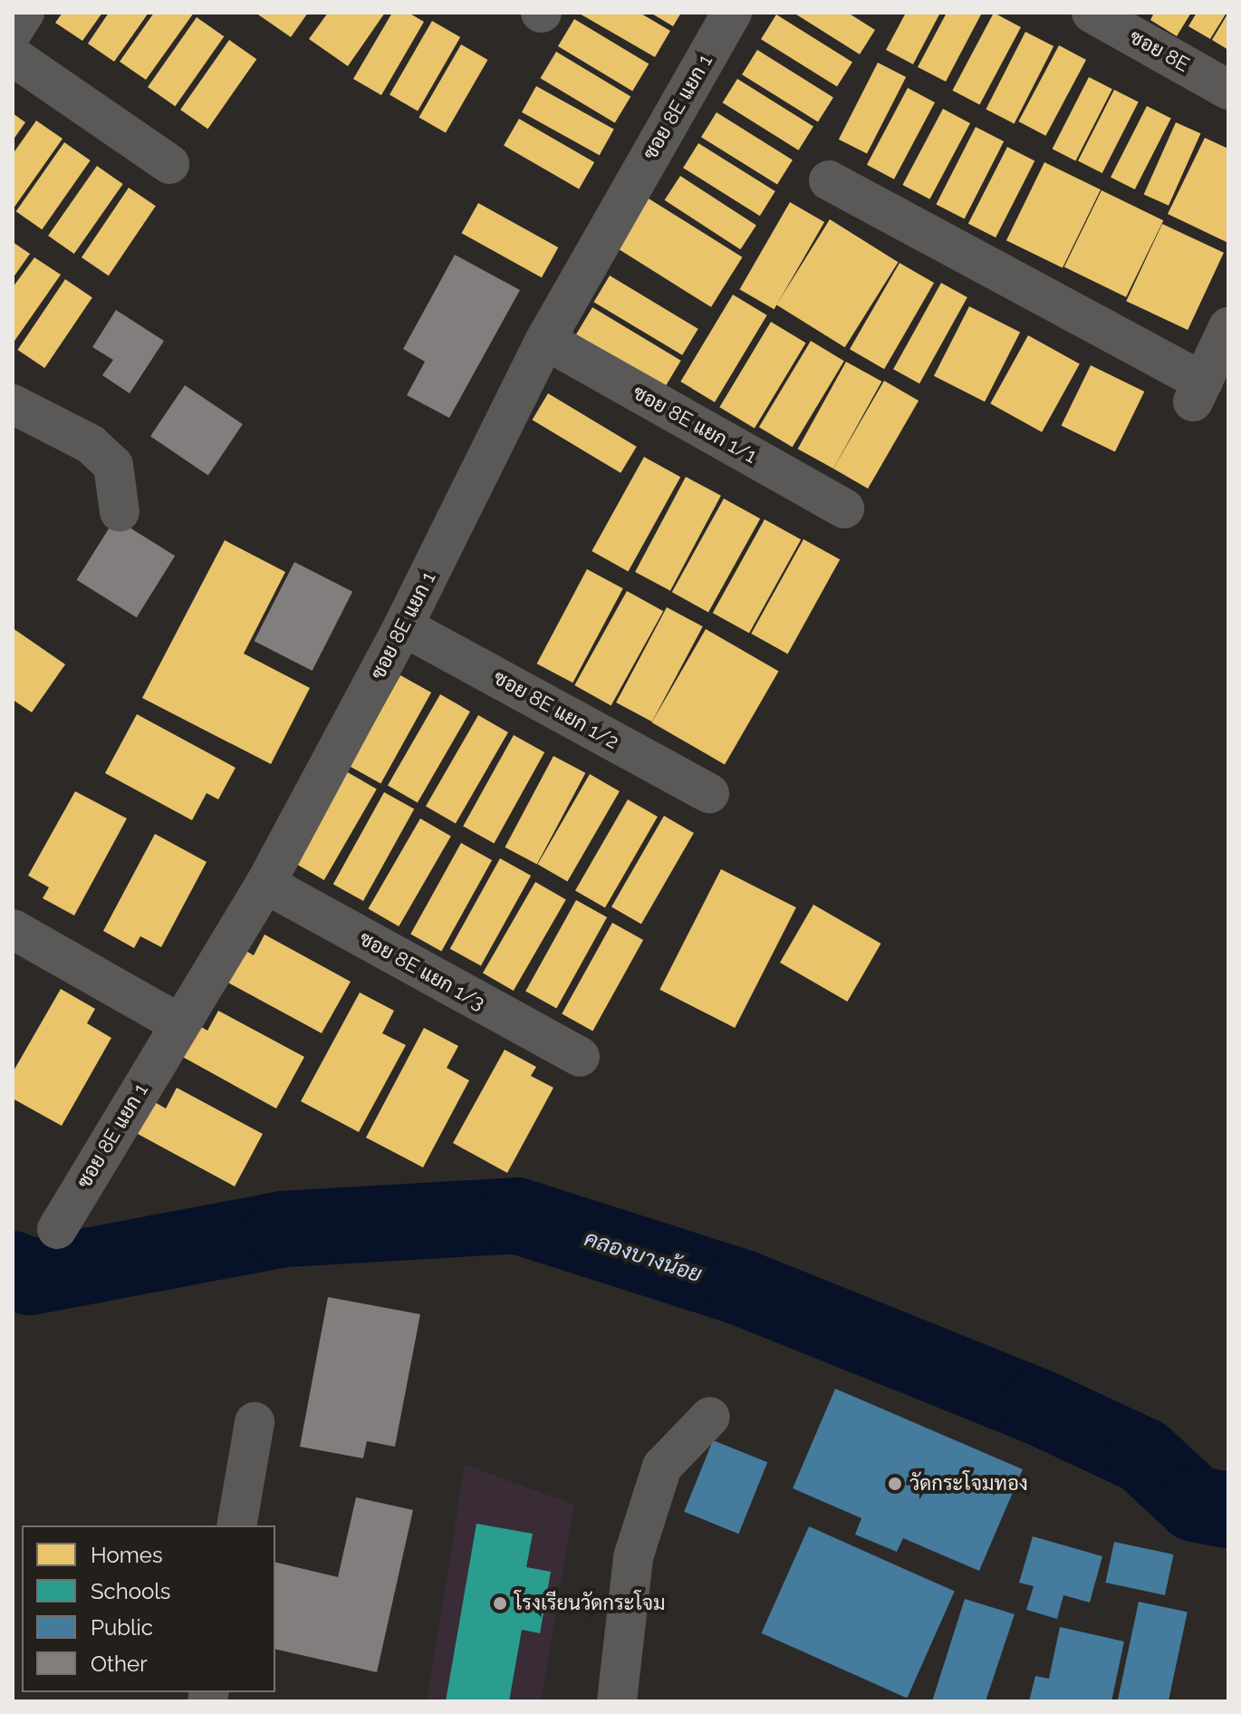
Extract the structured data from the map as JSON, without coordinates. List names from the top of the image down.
{
  "streets": {
    "street": [
      "ซอย 8E",
      "ซอย 8E แยก 1",
      "ซอย 8E แยก 1/1",
      "ซอย 8E แยก 1/2",
      "ซอย 8E แยก 1/3"
    ]
  },
  "crossings": [
    ["ซอย 8E แยก 1", "ซอย 8E แยก 1/1"],
    ["ซอย 8E แยก 1", "ซอย 8E แยก 1/2"],
    ["ซอย 8E แยก 1", "ซอย 8E แยก 1/3"]
  ],
  "water": ["คลองบางน้อย"],
  "places": ["วัดกระโจมทอง", "โรงเรียนวัดกระโจม"],
  "legend": [
    "Homes",
    "Schools",
    "Public",
    "Other"
  ]
}
